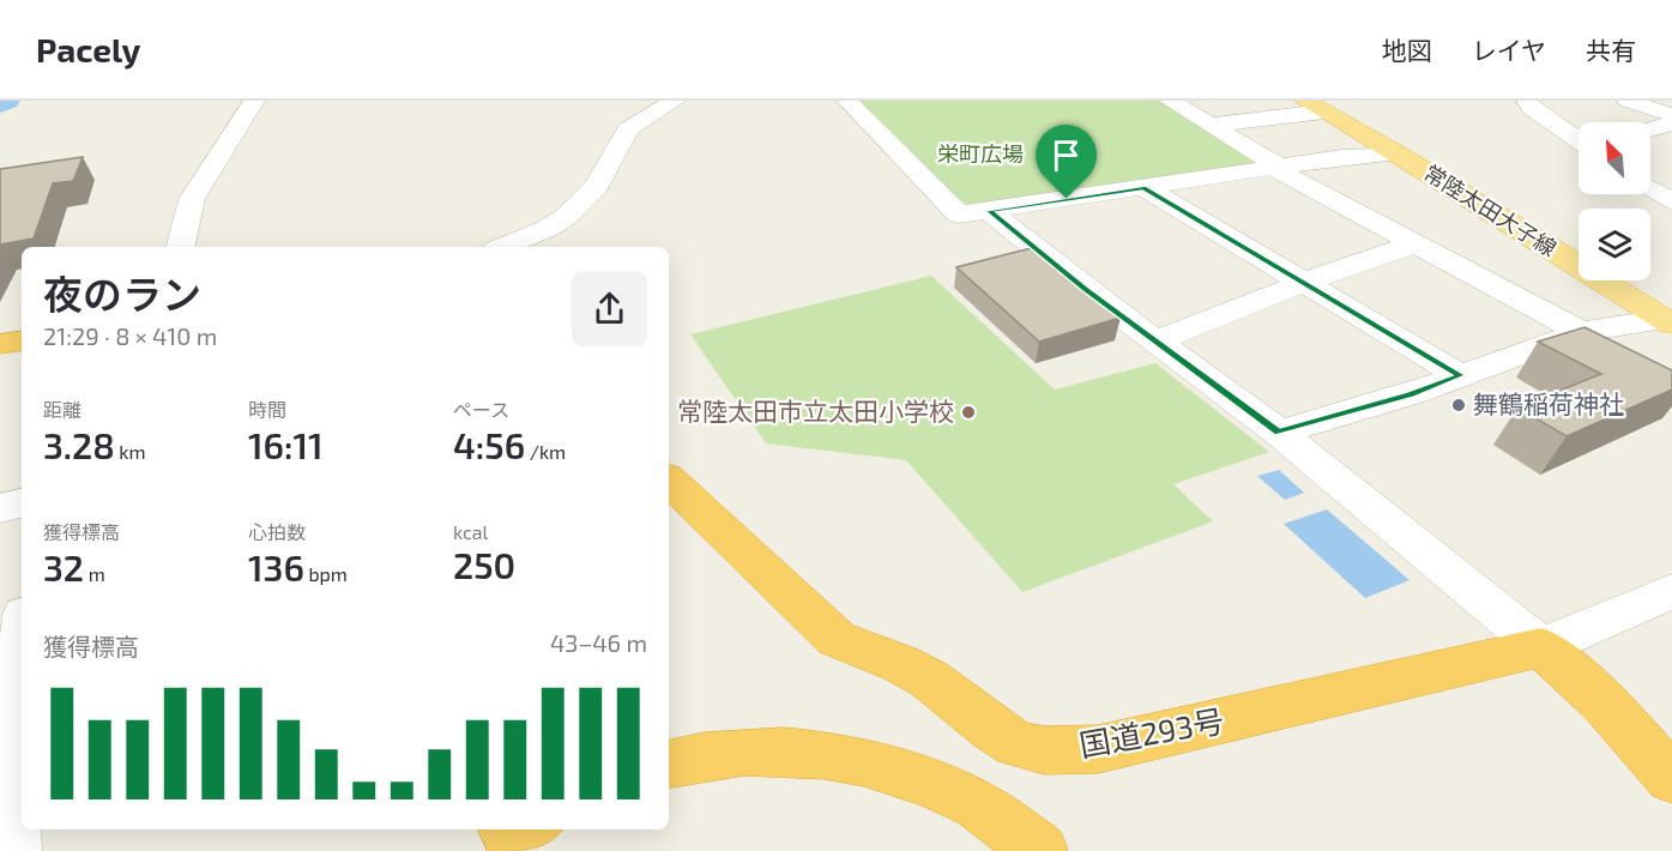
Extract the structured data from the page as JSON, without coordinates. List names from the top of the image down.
{
  "streets": {
    "highway": ["国道293号"],
    "main road": ["常陸太田大子線"]
  },
  "parks": ["栄町広場"],
  "places": ["舞鶴稲荷神社", "常陸太田市立太田小学校"],
  "north": "top left",
  "page": {
    "header": "Pacely",
    "nav": ["地図", "レイヤ", "共有"],
    "heading": ["夜のラン", "21:29 · 8 × 410 m"],
    "stats": [
      ["距離", "3.28 km"],
      ["時間", "16:11"],
      ["ペース", "4:56 /km"],
      ["獲得標高", "32 m"],
      ["心拍数", "136 bpm"],
      ["kcal", "250"]
    ],
    "chart": ["獲得標高", "43–46 m"]
  }
}
